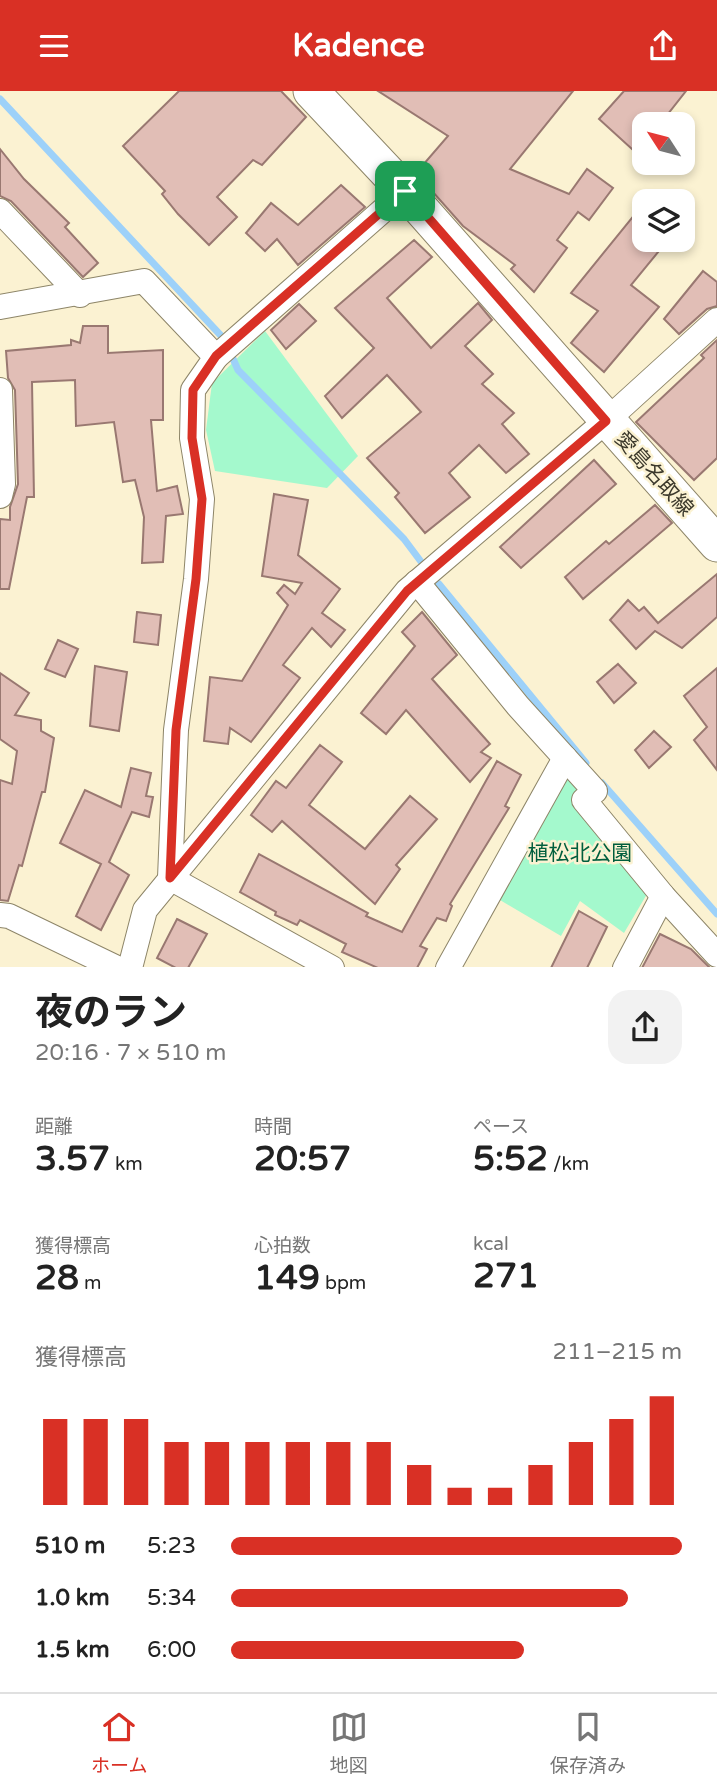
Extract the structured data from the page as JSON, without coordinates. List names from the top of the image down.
{
  "streets": {
    "main road": ["愛島名取線"]
  },
  "parks": ["植松北公園"],
  "north": "top left",
  "page": {
    "header": "Kadence",
    "heading": ["夜のラン", "20:16 · 7 × 510 m"],
    "stats": [
      ["距離", "3.57 km"],
      ["時間", "20:57"],
      ["ペース", "5:52 /km"],
      ["獲得標高", "28 m"],
      ["心拍数", "149 bpm"],
      ["kcal", "271"]
    ],
    "chart": ["獲得標高", "211–215 m"],
    "list": [
      {
        "name": "510 m",
        "note": "5:23"
      },
      {
        "name": "1.0 km",
        "note": "5:34"
      },
      {
        "name": "1.5 km",
        "note": "6:00"
      }
    ],
    "tabs": ["ホーム", "地図", "保存済み"]
  }
}
